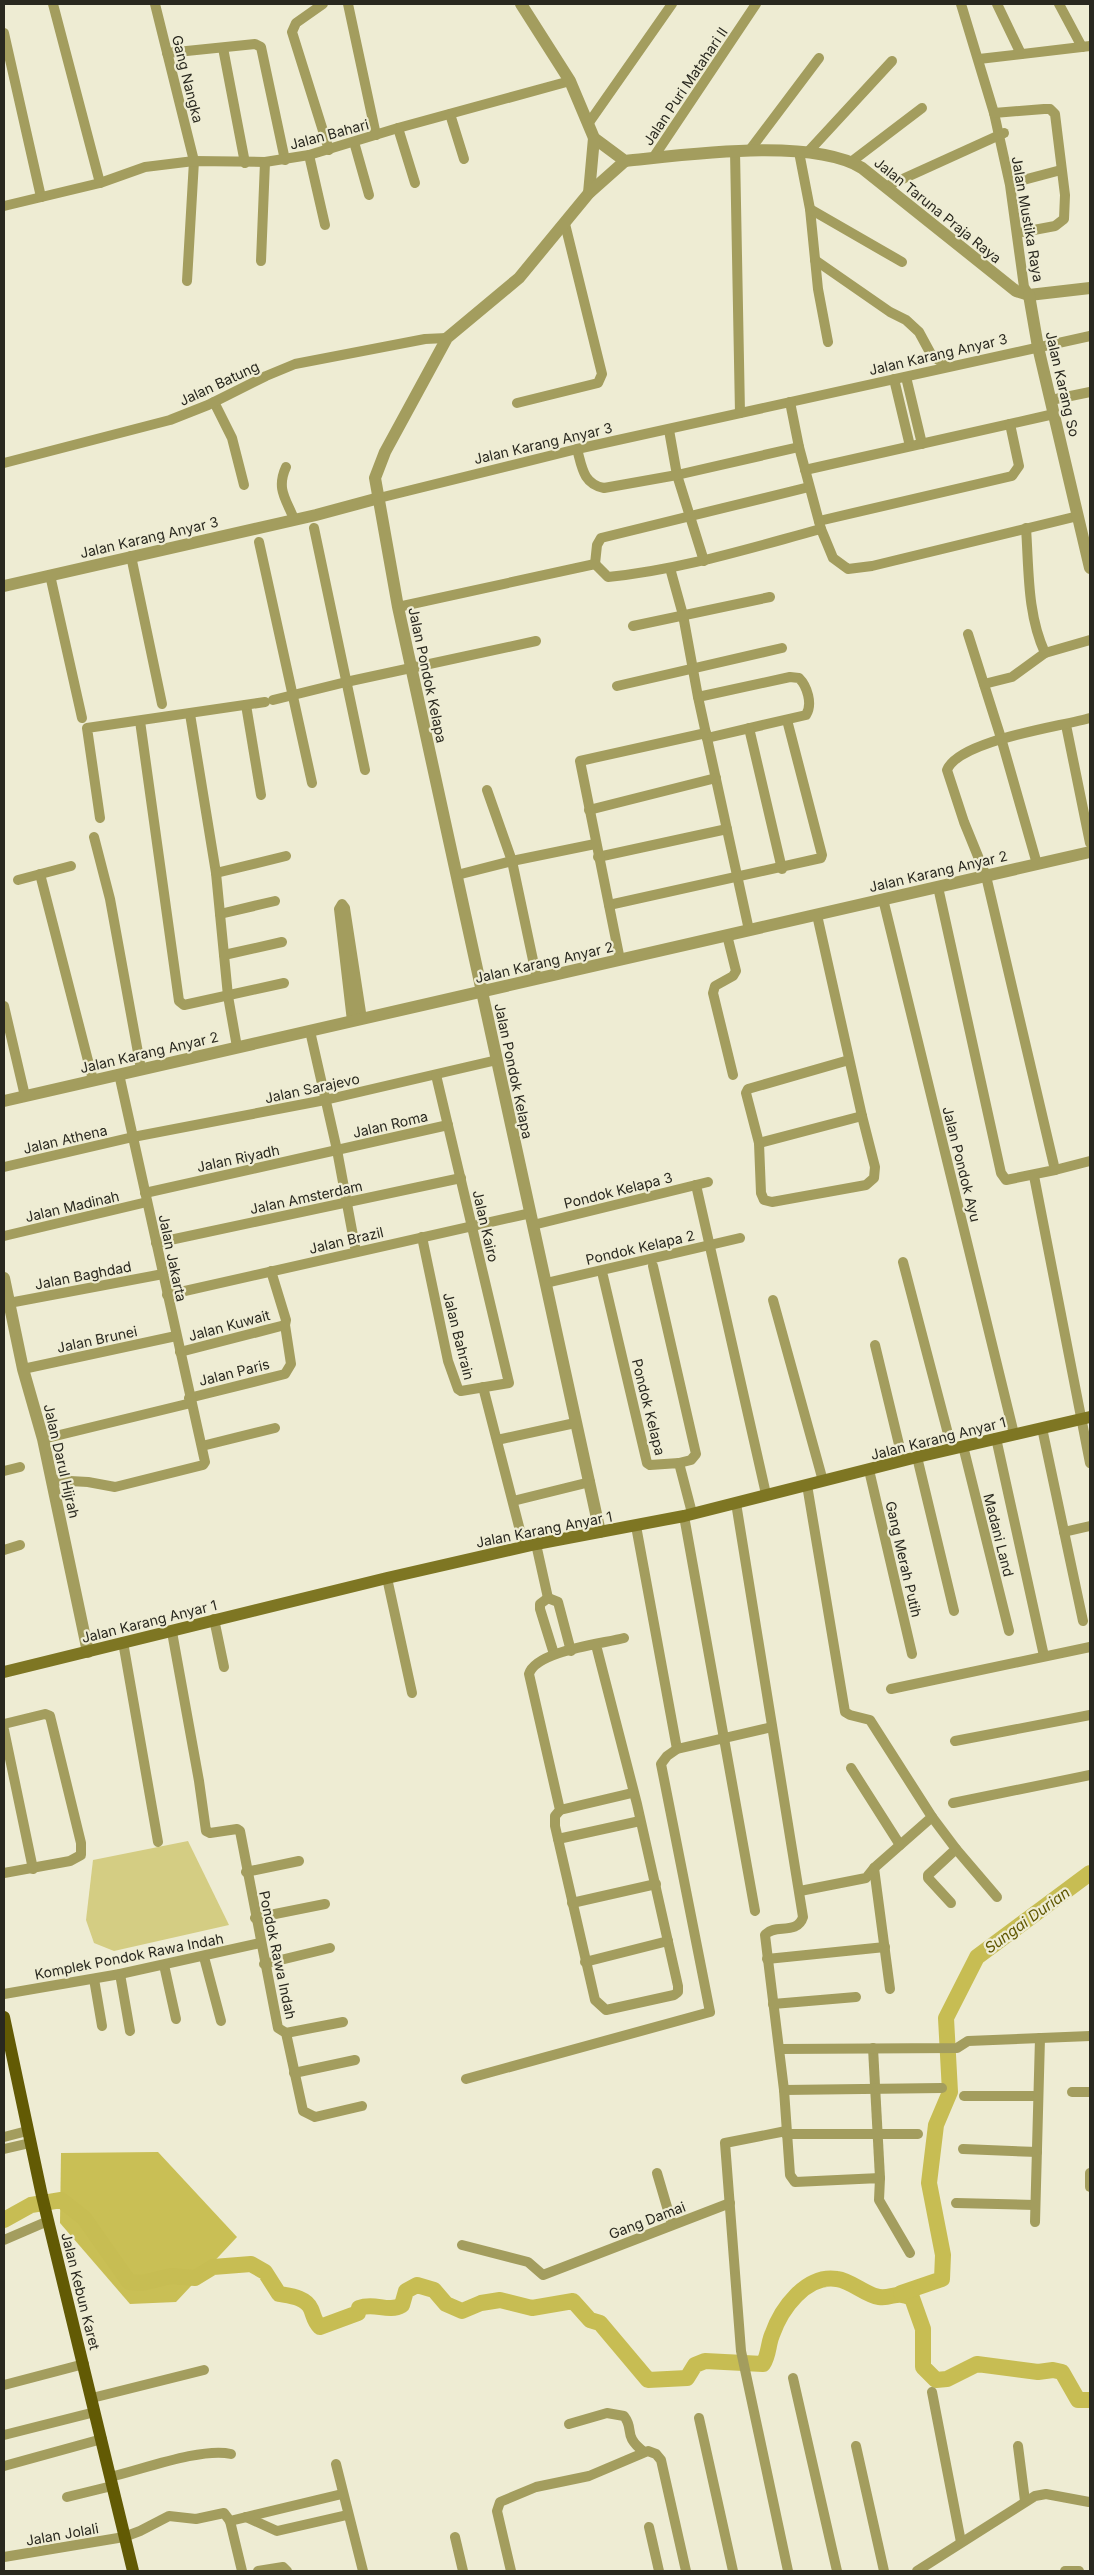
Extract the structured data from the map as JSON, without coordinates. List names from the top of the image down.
{
  "streets": {
    "main road": ["Jalan Karang Anyar 1", "Jalan Kebun Karet"],
    "street": [
      "Gang Nangka",
      "Jalan Puri Matahari II",
      "Jalan Bahari",
      "Jalan Taruna Praja Raya",
      "Jalan Mustika Raya",
      "Jalan Karang Anyar 3",
      "Jalan Batung",
      "Jalan Karang So",
      "Jalan Pondok Kelapa",
      "Jalan Karang Anyar 2",
      "Jalan Sarajevo",
      "Jalan Roma",
      "Jalan Athena",
      "Jalan Riyadh",
      "Jalan Pondok Ayu",
      "Pondok Kelapa 3",
      "Jalan Amsterdam",
      "Jalan Madinah",
      "Jalan Kairo",
      "Jalan Brazil",
      "Pondok Kelapa 2",
      "Jalan Jakarta",
      "Jalan Baghdad",
      "Jalan Kuwait",
      "Jalan Bahrain",
      "Jalan Brunei",
      "Jalan Paris",
      "Pondok Kelapa",
      "Jalan Darul Hijrah",
      "Madani Land",
      "Gang Merah Putih",
      "Pondok Rawa Indah",
      "Komplek Pondok Rawa Indah",
      "Gang Damai",
      "Jalan Jolali"
    ]
  },
  "crossings": [
    ["Gang Nangka", "Jalan Bahari"],
    ["Jalan Puri Matahari II", "Jalan Taruna Praja Raya"],
    ["Jalan Taruna Praja Raya", "Jalan Mustika Raya"],
    ["Jalan Taruna Praja Raya", "Jalan Karang So"],
    ["Jalan Mustika Raya", "Jalan Karang So"],
    ["Jalan Karang Anyar 3", "Jalan Karang So"],
    ["Jalan Karang Anyar 3", "Jalan Pondok Kelapa"],
    ["Jalan Batung", "Jalan Pondok Kelapa"],
    ["Jalan Pondok Kelapa", "Jalan Karang Anyar 2"],
    ["Jalan Pondok Kelapa", "Jalan Sarajevo"],
    ["Jalan Pondok Kelapa", "Pondok Kelapa 3"],
    ["Jalan Pondok Kelapa", "Jalan Brazil"],
    ["Jalan Pondok Kelapa", "Pondok Kelapa 2"],
    ["Jalan Pondok Kelapa", "Jalan Karang Anyar 1"],
    ["Jalan Karang Anyar 2", "Jalan Pondok Ayu"],
    ["Jalan Karang Anyar 2", "Jalan Jakarta"],
    ["Jalan Sarajevo", "Jalan Athena"],
    ["Jalan Sarajevo", "Jalan Kairo"],
    ["Jalan Sarajevo", "Jalan Jakarta"],
    ["Jalan Roma", "Jalan Riyadh"],
    ["Jalan Roma", "Jalan Kairo"],
    ["Jalan Athena", "Jalan Jakarta"],
    ["Jalan Riyadh", "Jalan Madinah"],
    ["Jalan Riyadh", "Jalan Jakarta"],
    ["Jalan Pondok Ayu", "Jalan Karang Anyar 1"],
    ["Pondok Kelapa 3", "Jalan Brazil"],
    ["Jalan Amsterdam", "Jalan Kairo"],
    ["Jalan Amsterdam", "Jalan Jakarta"],
    ["Jalan Madinah", "Jalan Jakarta"],
    ["Jalan Kairo", "Jalan Brazil"],
    ["Jalan Kairo", "Jalan Bahrain"],
    ["Jalan Brazil", "Jalan Jakarta"],
    ["Jalan Brazil", "Jalan Bahrain"],
    ["Jalan Jakarta", "Jalan Baghdad"],
    ["Jalan Jakarta", "Jalan Kuwait"],
    ["Jalan Jakarta", "Jalan Brunei"],
    ["Jalan Jakarta", "Jalan Paris"],
    ["Jalan Baghdad", "Jalan Darul Hijrah"],
    ["Jalan Kuwait", "Jalan Paris"],
    ["Jalan Brunei", "Jalan Darul Hijrah"],
    ["Jalan Paris", "Jalan Darul Hijrah"],
    ["Pondok Kelapa", "Jalan Karang Anyar 1"],
    ["Jalan Karang Anyar 1", "Jalan Darul Hijrah"],
    ["Jalan Karang Anyar 1", "Madani Land"],
    ["Jalan Karang Anyar 1", "Gang Merah Putih"],
    ["Jalan Karang Anyar 1", "Pondok Rawa Indah"],
    ["Pondok Rawa Indah", "Komplek Pondok Rawa Indah"],
    ["Jalan Kebun Karet", "Jalan Jolali"]
  ],
  "water": ["Sungai Durian"]
}
